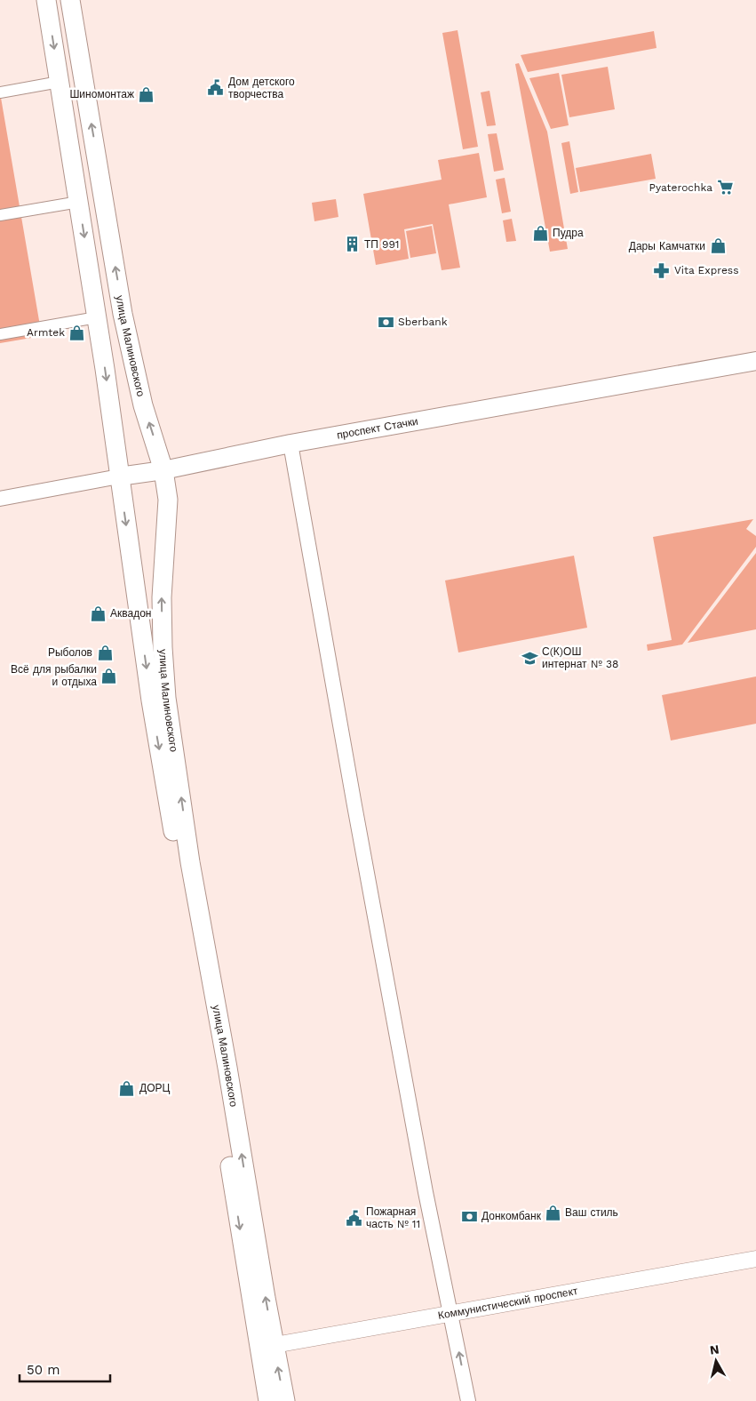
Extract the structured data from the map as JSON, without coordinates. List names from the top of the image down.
{
  "streets": {
    "highway": ["улица Малиновского"],
    "main road": ["проспект Стачки", "Коммунистический проспект"]
  },
  "crossings": [
    ["улица Малиновского", "проспект Стачки"],
    ["улица Малиновского", "Коммунистический проспект"]
  ],
  "places": {
    "public building": ["Дом детского творчества", "Пожарная часть № 11"],
    "shop": [
      "Шиномонтаж",
      "Пудра",
      "Дары Камчатки",
      "Armtek",
      "Аквадон",
      "Рыболов",
      "Всё для рыбалки и отдыха",
      "ДОРЦ",
      "Ваш стиль"
    ],
    "supermarket": ["Pyaterochka"],
    "building": ["ТП 991"],
    "pharmacy": ["Vita Express"],
    "bank": ["Sberbank", "Донкомбанк"],
    "school or university": ["С(К)ОШ интернат № 38"]
  },
  "scale_bar": "50 m",
  "north": "top"
}
